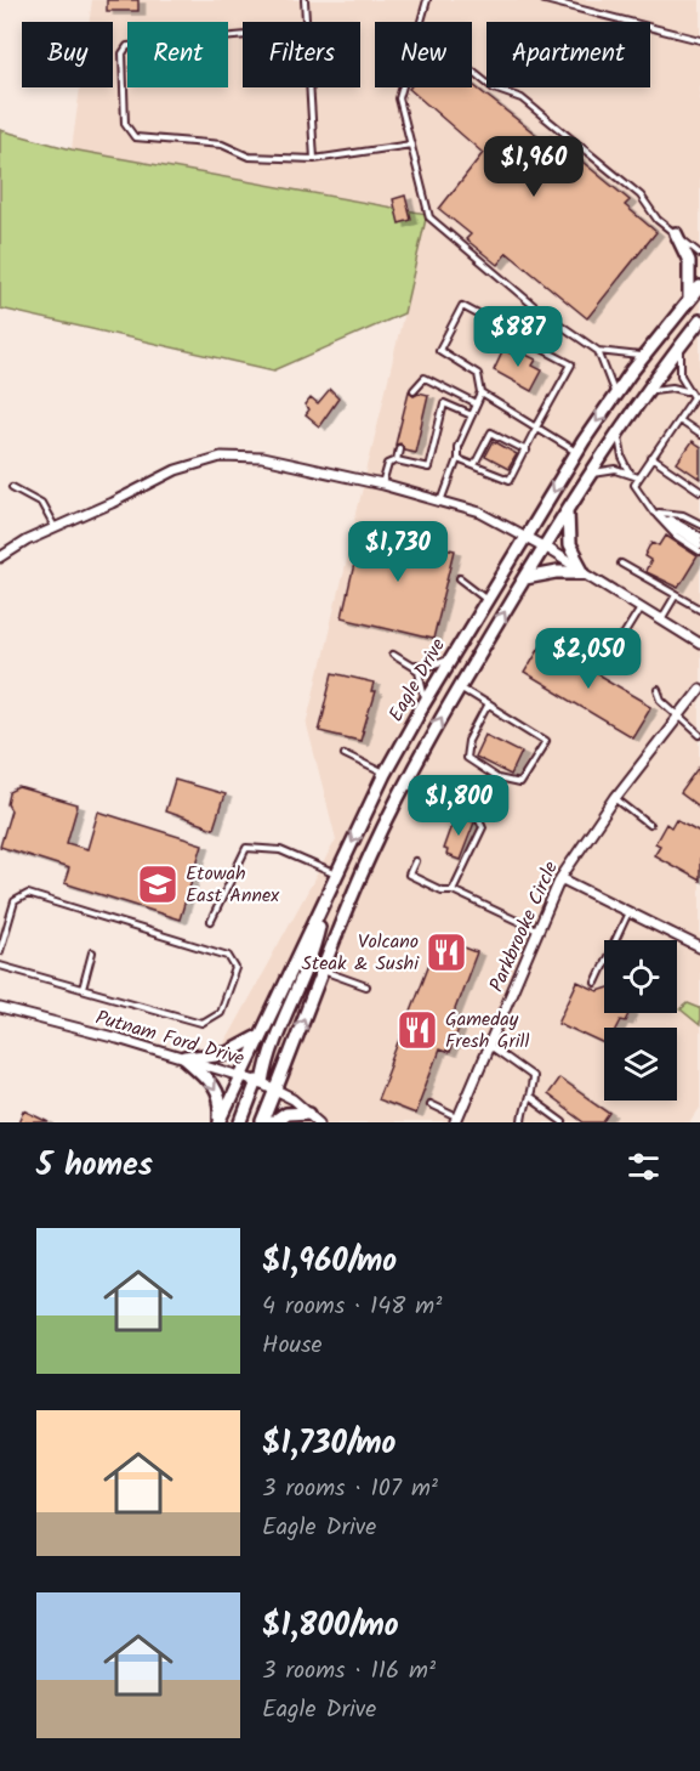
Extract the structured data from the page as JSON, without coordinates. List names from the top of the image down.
{
  "streets": {
    "street": ["Eagle Drive", "Parkbrooke Circle", "Putnam Ford Drive"]
  },
  "crossings": [
    ["Eagle Drive", "Putnam Ford Drive"]
  ],
  "places": {
    "school or university": ["Etowah East Annex"],
    "restaurant": ["Volcano Steak & Sushi", "Gameday Fresh Grill"]
  },
  "page": {
    "chip": [
      "Buy",
      "Rent",
      "Filters",
      "New",
      "Apartment"
    ],
    "price": [
      "$1,960",
      "$887",
      "$1,730",
      "$2,050",
      "$1,800"
    ],
    "heading": "5 homes",
    "list": [
      {
        "name": "$1,960/mo",
        "note": "4 rooms · 148 m² · House"
      },
      {
        "name": "$1,730/mo",
        "note": "3 rooms · 107 m² · Eagle Drive"
      },
      {
        "name": "$1,800/mo",
        "note": "3 rooms · 116 m² · Eagle Drive"
      }
    ]
  }
}
